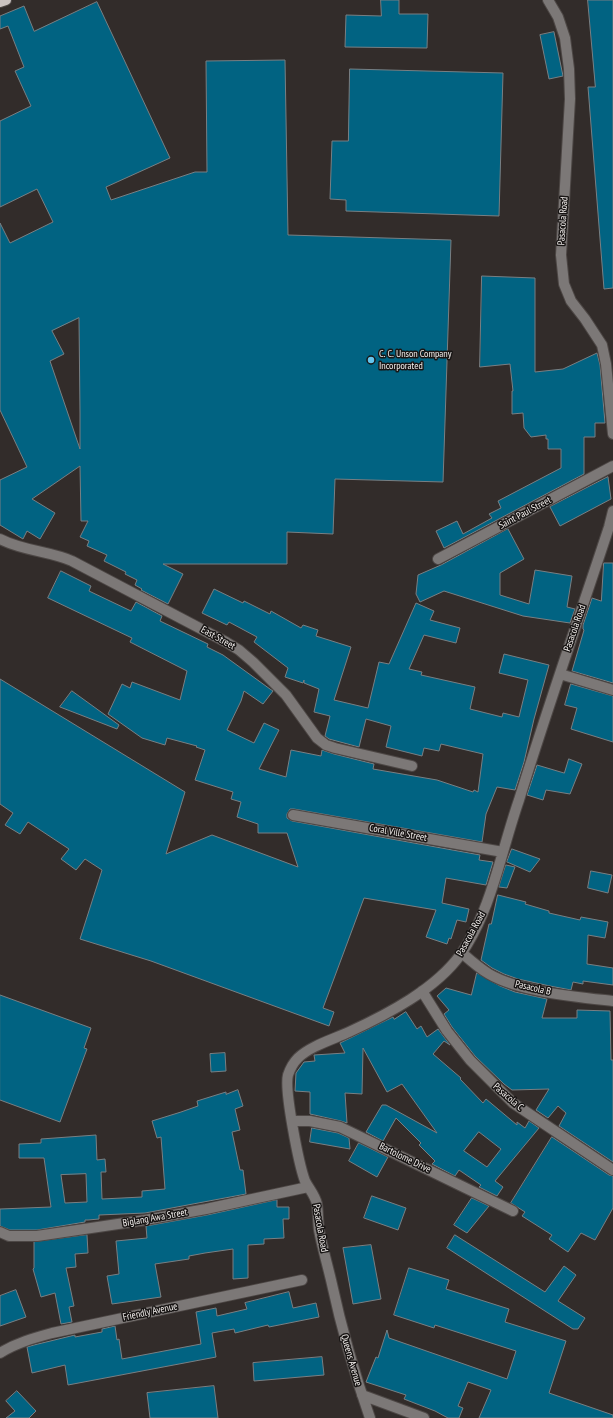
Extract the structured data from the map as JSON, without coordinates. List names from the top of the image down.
{
  "streets": {
    "street": [
      "Pasacola Road",
      "Saint Paul Street",
      "East Street",
      "Coral Ville Street",
      "Pasacola B",
      "Pasacola C",
      "Bartolome Drive",
      "Biglang Awa Street",
      "Friendly Avenue",
      "Queens Avenue"
    ]
  },
  "crossings": [
    ["Pasacola Road", "Coral Ville Street"],
    ["Pasacola Road", "Pasacola B"],
    ["Pasacola Road", "Pasacola C"],
    ["Pasacola Road", "Bartolome Drive"],
    ["Pasacola Road", "Biglang Awa Street"],
    ["Pasacola Road", "Queens Avenue"]
  ],
  "places": ["C. C. Unson Company Incorporated"]
}
